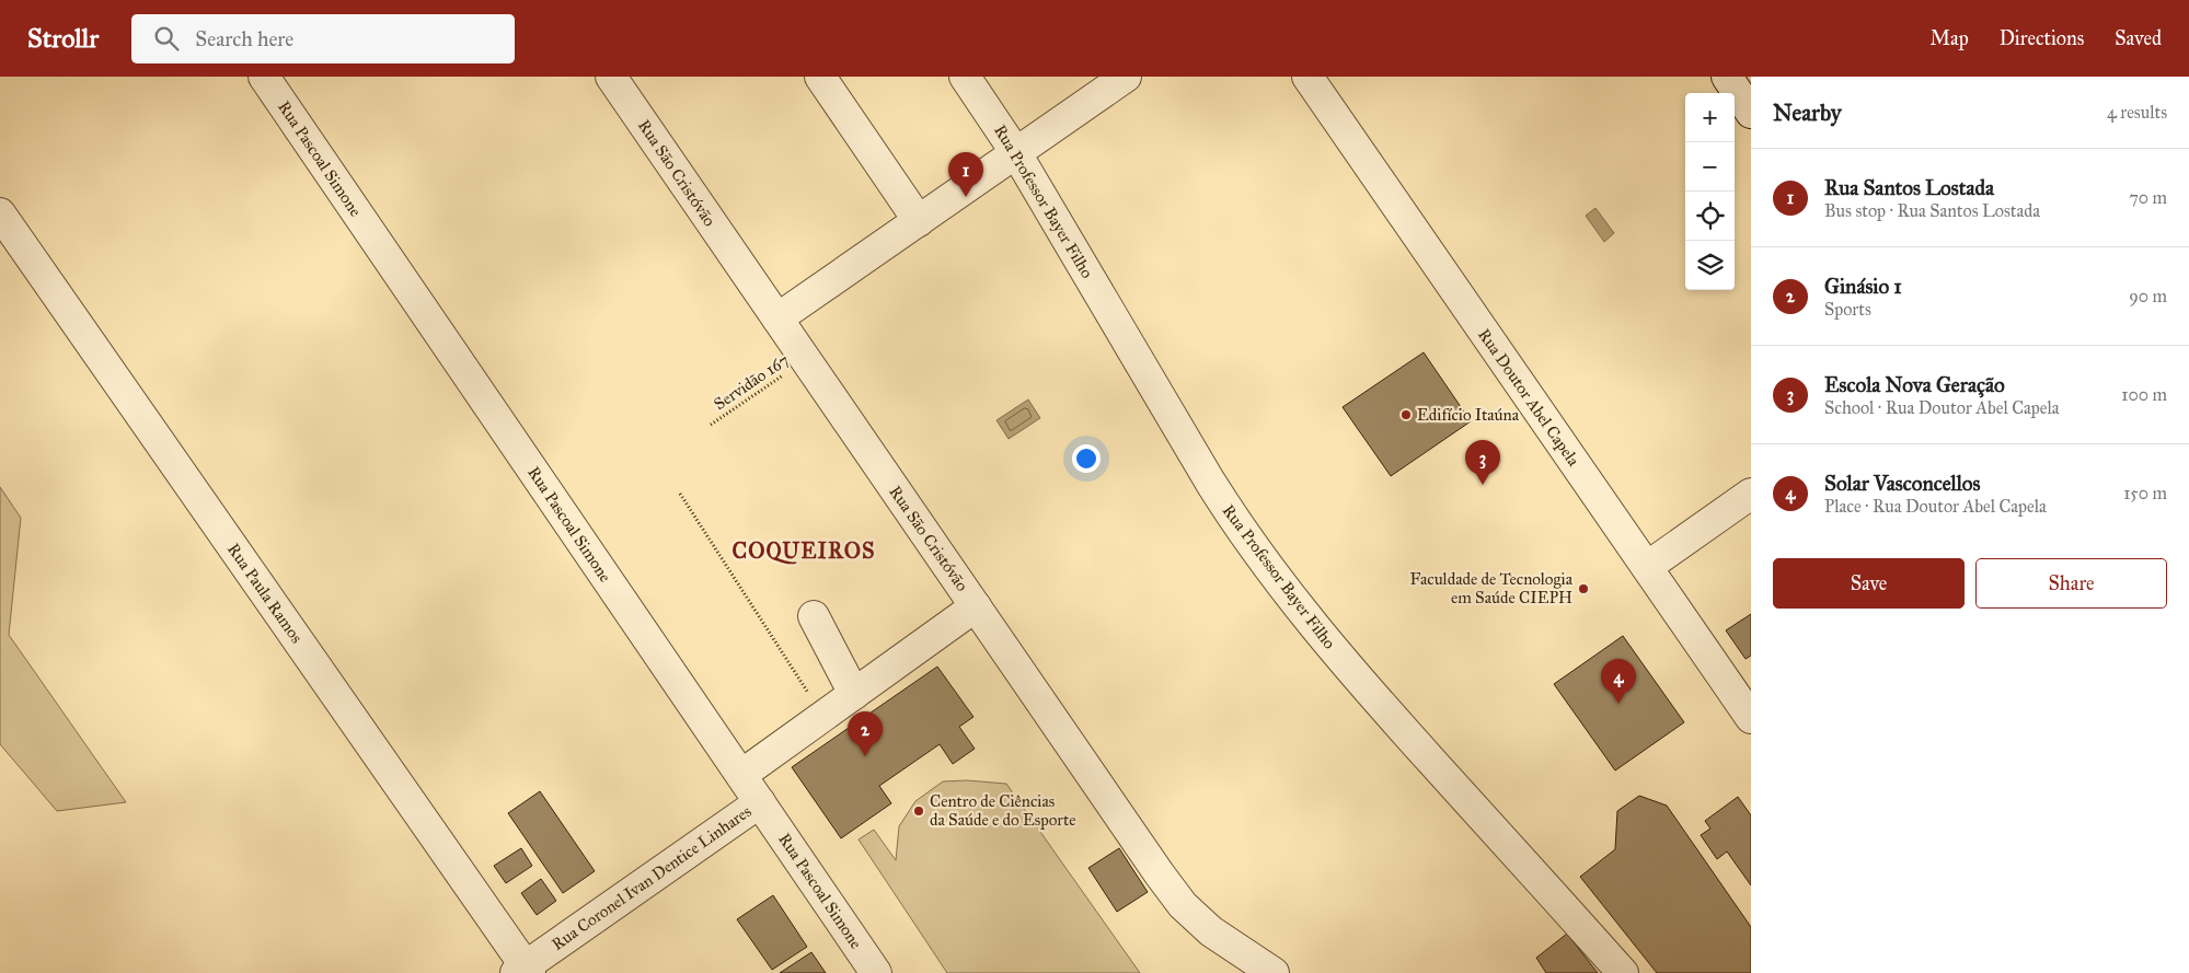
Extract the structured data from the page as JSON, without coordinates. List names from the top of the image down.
{
  "streets": {
    "street": [
      "Rua Pascoal Simone",
      "Rua São Cristóvão",
      "Rua Professor Bayer Filho",
      "Rua Doutor Abel Capela",
      "Rua Paula Ramos",
      "Rua Coronel Ivan Dentice Linhares"
    ],
    "path": ["Servidão 167"]
  },
  "crossings": [
    ["Rua Pascoal Simone", "Rua Coronel Ivan Dentice Linhares"],
    ["Rua São Cristóvão", "Servidão 167"],
    ["Rua Paula Ramos", "Rua Coronel Ivan Dentice Linhares"]
  ],
  "districts": ["COQUEIROS"],
  "places": ["Edifício Itaúna", "Faculdade de Tecnologia em Saúde CIEPH", "Centro de Ciências da Saúde e do Esporte"],
  "page": {
    "header": "Strollr",
    "search": "Search here",
    "nav": ["Map", "Directions", "Saved"],
    "heading": ["Nearby", "4 results"],
    "map_buttons": ["+", "−"],
    "list": [
      {
        "mark": "1",
        "name": "Rua Santos Lostada",
        "note": "Bus stop · Rua Santos Lostada",
        "value": "70 m"
      },
      {
        "mark": "2",
        "name": "Ginásio 1",
        "note": "Sports",
        "value": "90 m"
      },
      {
        "mark": "3",
        "name": "Escola Nova Geração",
        "note": "School · Rua Doutor Abel Capela",
        "value": "100 m"
      },
      {
        "mark": "4",
        "name": "Solar Vasconcellos",
        "note": "Place · Rua Doutor Abel Capela",
        "value": "150 m"
      }
    ],
    "pins": [
      "1",
      "3",
      "4",
      "2"
    ],
    "buttons": ["Save", "Share"]
  }
}
